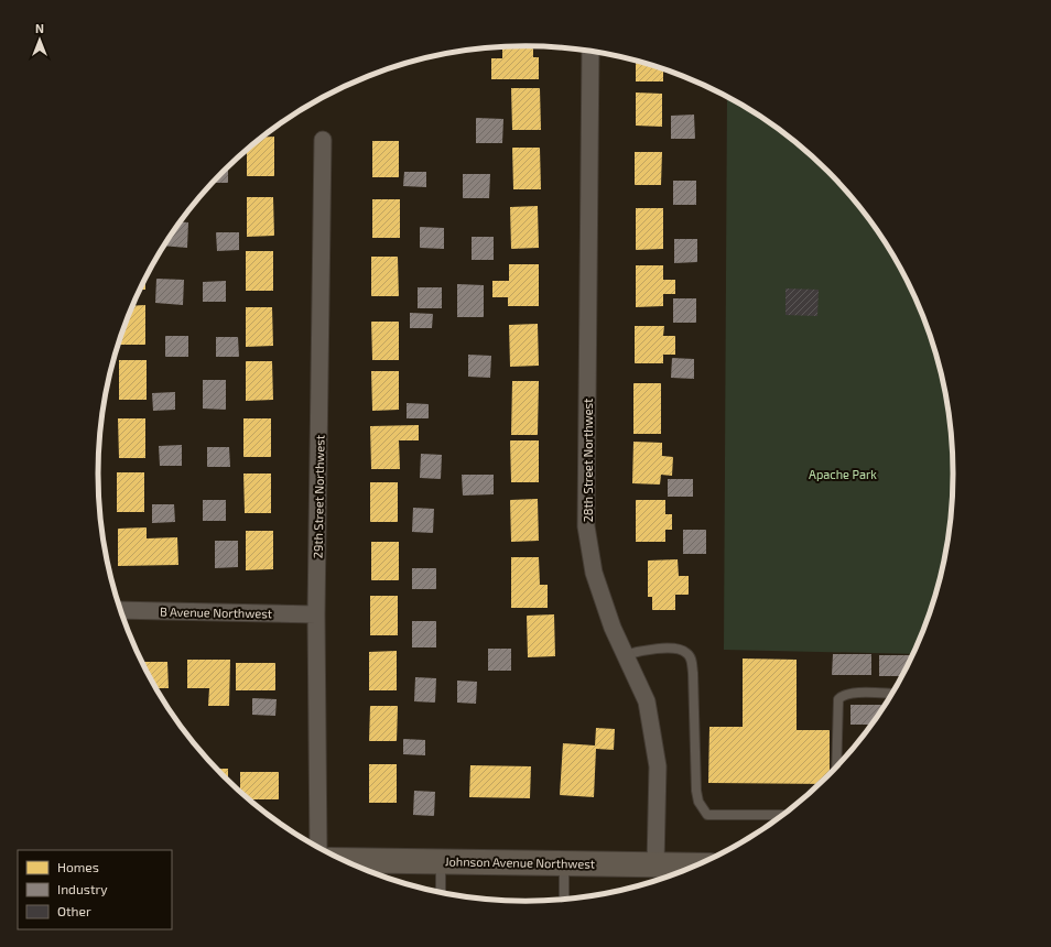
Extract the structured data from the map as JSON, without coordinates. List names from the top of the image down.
{
  "streets": {
    "street": [
      "28th Street Northwest",
      "29th Street Northwest",
      "B Avenue Northwest",
      "Johnson Avenue Northwest"
    ]
  },
  "crossings": [
    ["28th Street Northwest", "Johnson Avenue Northwest"],
    ["29th Street Northwest", "B Avenue Northwest"]
  ],
  "parks": ["Apache Park"],
  "legend": ["Homes", "Industry", "Other"],
  "north": "top"
}
